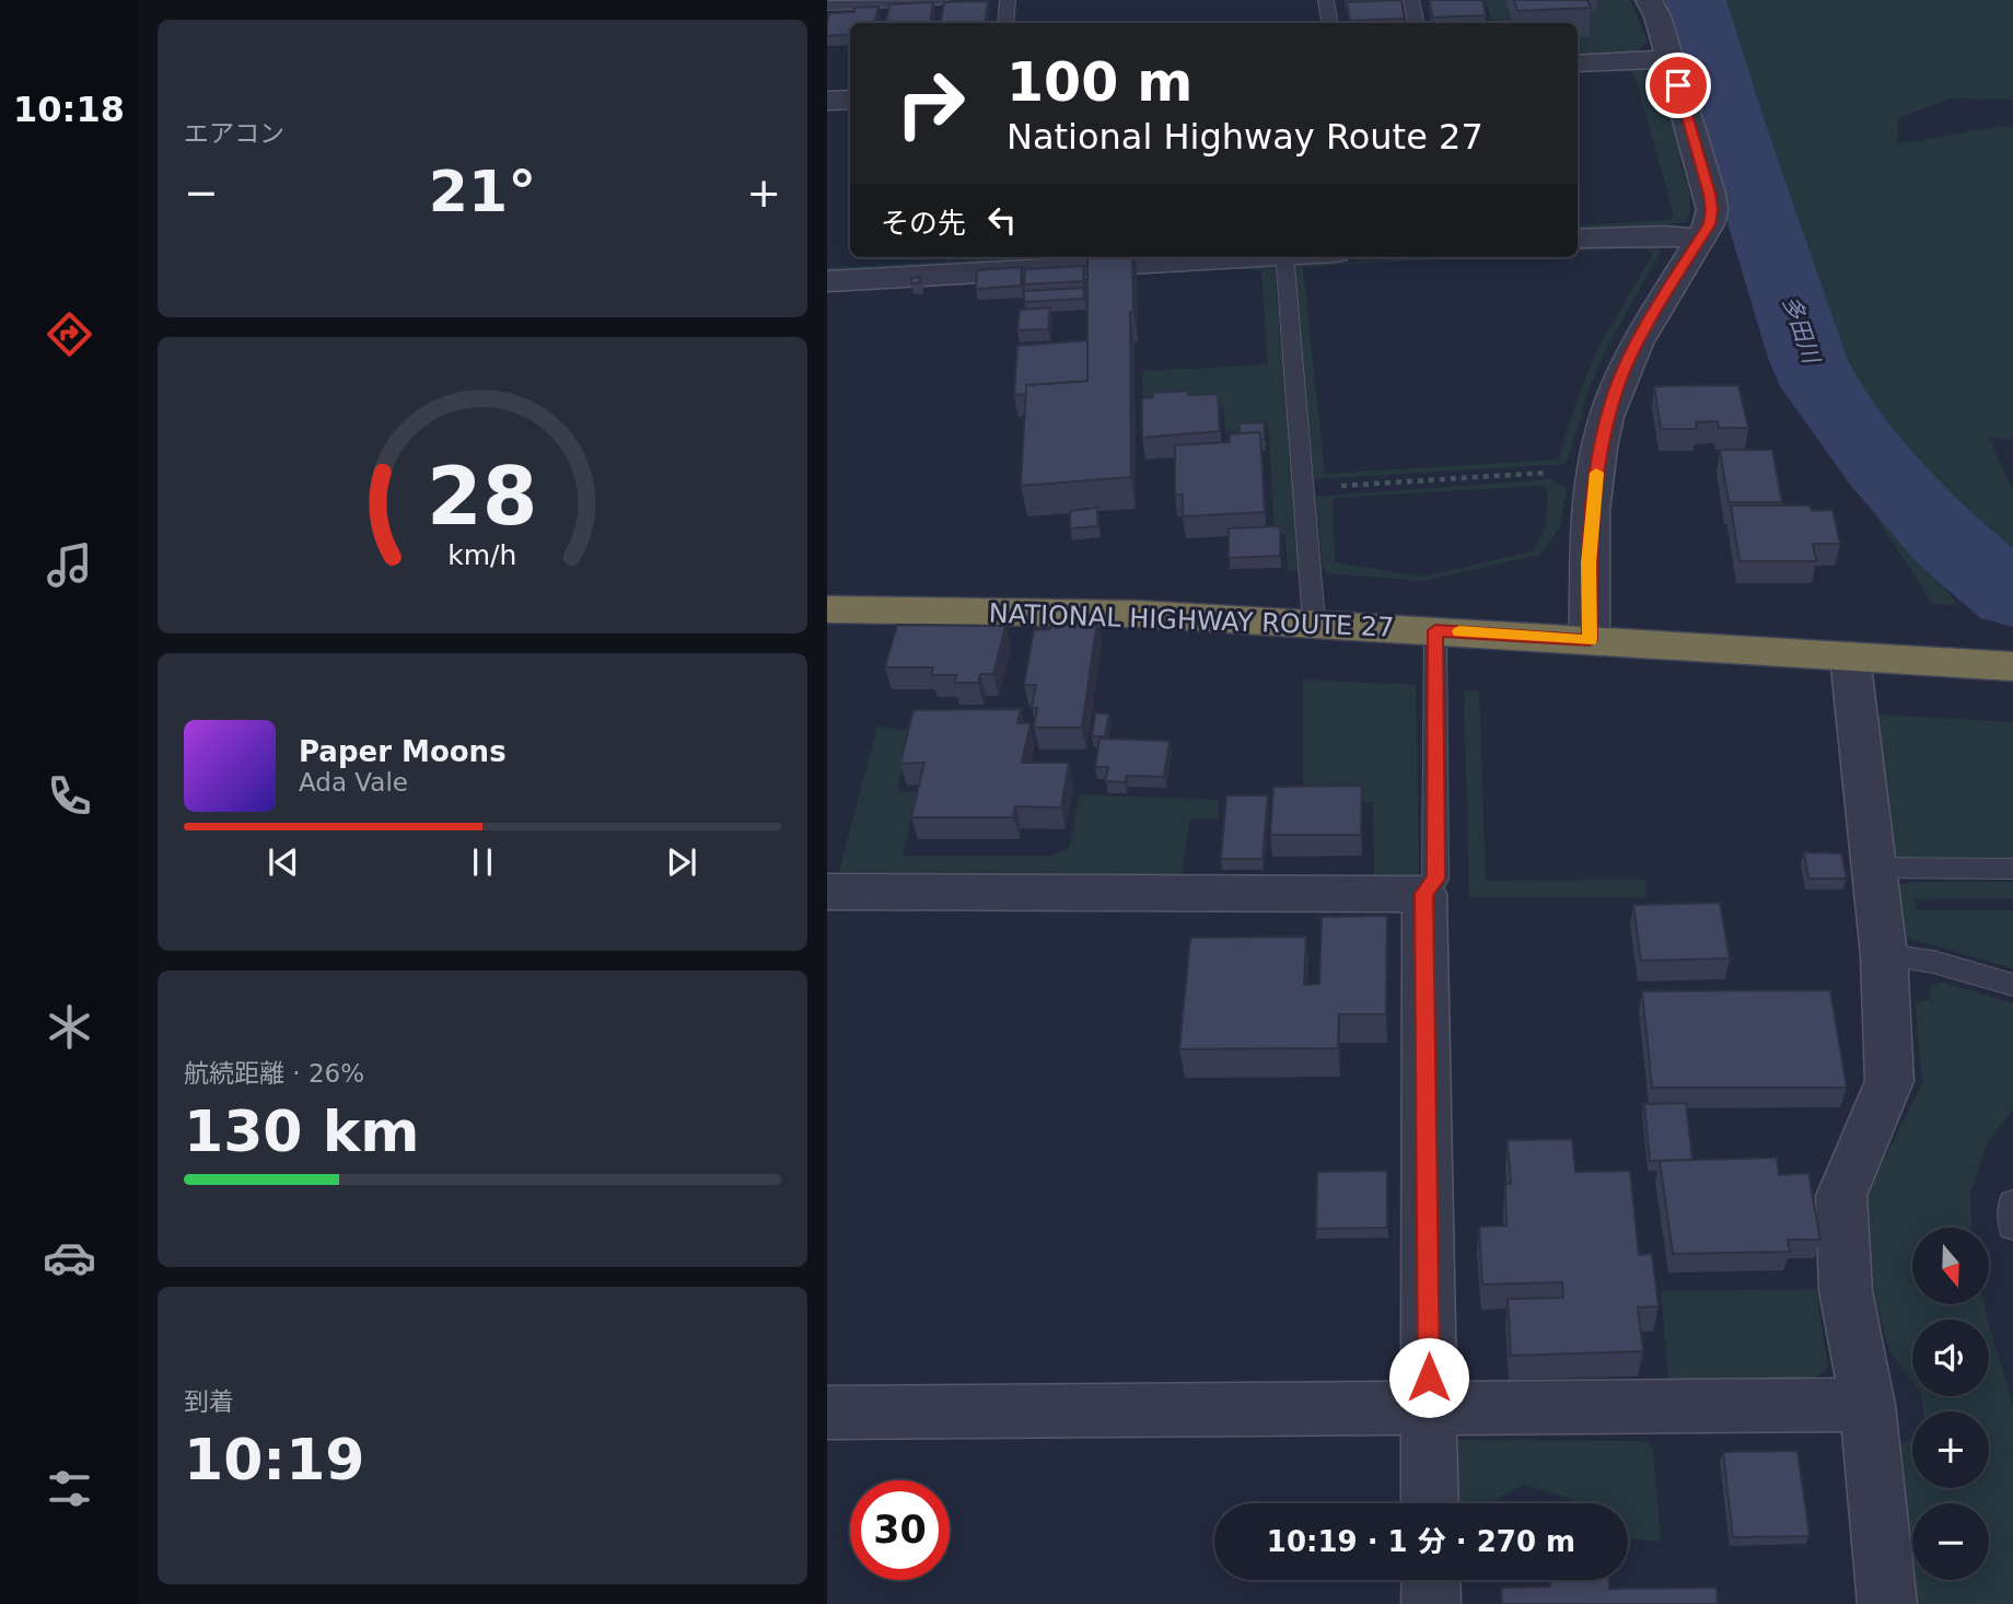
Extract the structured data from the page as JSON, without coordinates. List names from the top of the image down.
{
  "streets": {
    "highway": ["NATIONAL HIGHWAY ROUTE 27"]
  },
  "water": ["多田川"],
  "north": "bottom",
  "page": {
    "tabs": "10:18",
    "tile": [
      "エアコン",
      ["航続距離 · 26%", "130 km"],
      ["到着", "10:19"]
    ],
    "turn": ["100 m", "National Highway Route 27"],
    "heat": ["−", "21°", "+"],
    "then": "その先",
    "song": ["Paper Moons", "Ada Vale"],
    "map_buttons": ["+", "−"],
    "limit": "30",
    "trip": "10:19 · 1 分 · 270 m",
    "gauge": ["28", "km/h"]
  }
}
